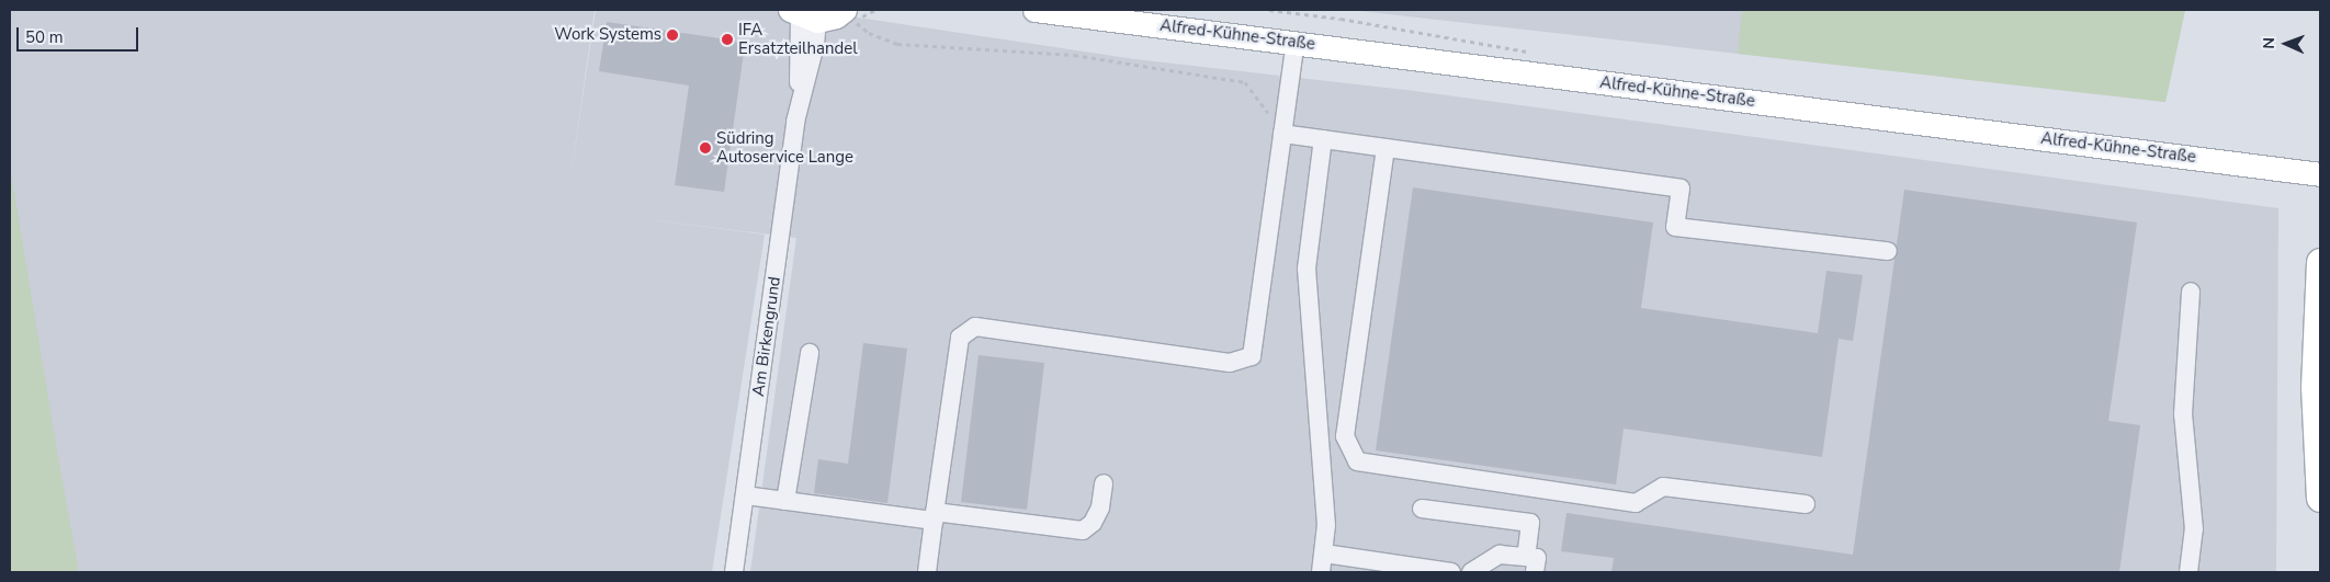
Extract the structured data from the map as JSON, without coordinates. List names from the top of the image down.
{
  "streets": {
    "main road": ["Alfred-Kühne-Straße"],
    "street": ["Am Birkengrund"]
  },
  "places": ["Work Systems", "IFA Ersatzteilhandel", "Südring Autoservice Lange"],
  "scale_bar": "50 m",
  "north": "left"
}
